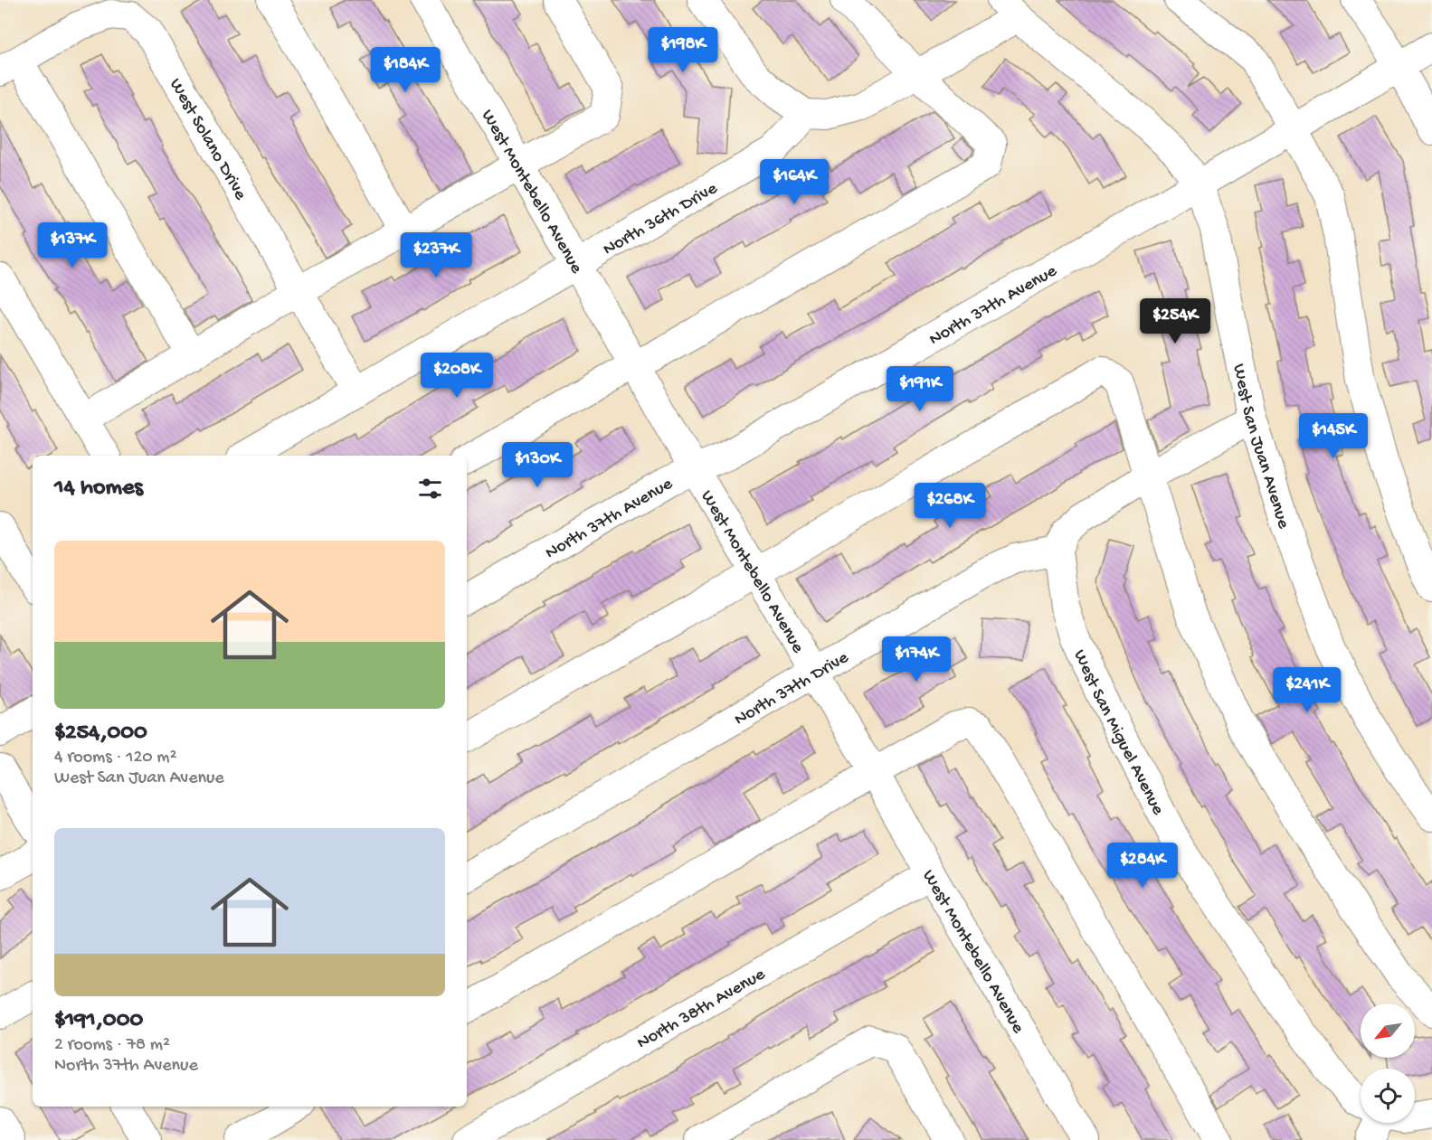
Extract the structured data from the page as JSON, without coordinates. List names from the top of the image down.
{
  "streets": {
    "street": [
      "West Solano Drive",
      "West Montebello Avenue",
      "North 36th Drive",
      "North 37th Avenue",
      "West San Juan Avenue",
      "North 37th Drive",
      "West San Miguel Avenue",
      "North 38th Avenue"
    ]
  },
  "crossings": [
    ["West Solano Drive", "North 36th Drive"],
    ["West Montebello Avenue", "North 36th Drive"],
    ["West Montebello Avenue", "North 37th Avenue"],
    ["West Montebello Avenue", "North 37th Drive"],
    ["West Montebello Avenue", "North 38th Avenue"],
    ["North 37th Avenue", "West San Juan Avenue"],
    ["North 37th Drive", "West San Miguel Avenue"]
  ],
  "north": "bottom left",
  "page": {
    "price": [
      "$198K",
      "$184K",
      "$164K",
      "$137K",
      "$237K",
      "$254K",
      "$208K",
      "$191K",
      "$145K",
      "$130K",
      "$268K",
      "$174K",
      "$241K",
      "$284K"
    ],
    "heading": "14 homes",
    "list": [
      {
        "name": "$254,000",
        "note": "4 rooms · 120 m² · West San Juan Avenue"
      },
      {
        "name": "$191,000",
        "note": "2 rooms · 78 m² · North 37th Avenue"
      }
    ]
  }
}
